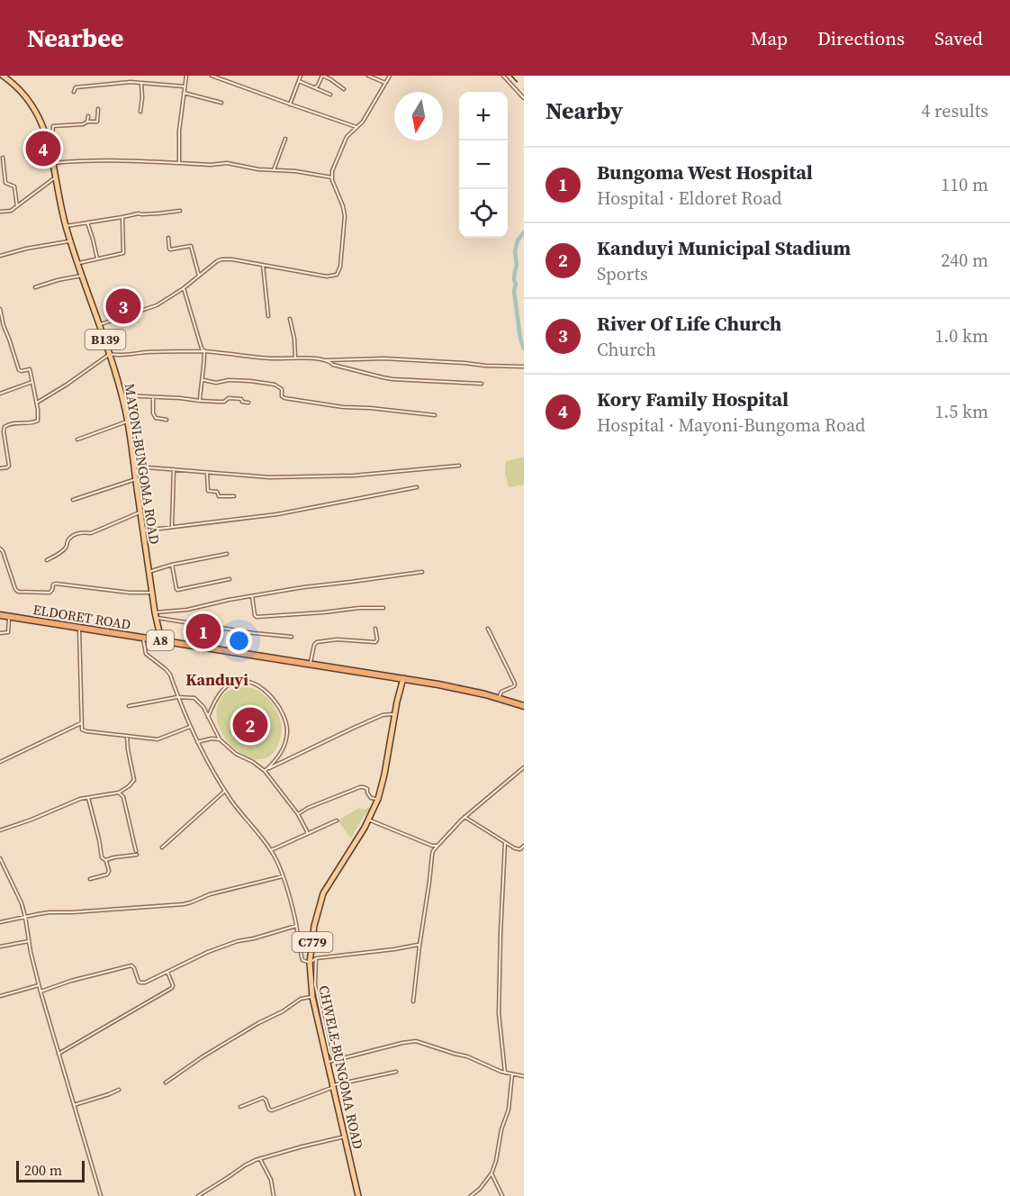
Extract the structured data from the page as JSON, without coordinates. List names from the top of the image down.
{
  "streets": {
    "highway": ["ELDORET ROAD", "A8"],
    "main road": [
      "B139",
      "MAYONI-BUNGOMA ROAD",
      "C779",
      "CHWELE-BUNGOMA ROAD"
    ]
  },
  "crossings": [
    ["ELDORET ROAD", "CHWELE-BUNGOMA ROAD"]
  ],
  "districts": ["Kanduyi"],
  "scale_bar": "200 m",
  "north": "bottom",
  "page": {
    "header": "Nearbee",
    "nav": ["Map", "Directions", "Saved"],
    "heading": ["Nearby", "4 results"],
    "map_buttons": ["+", "−"],
    "pins": [
      "4",
      "3",
      "1",
      "2"
    ],
    "list": [
      {
        "mark": "1",
        "name": "Bungoma West Hospital",
        "note": "Hospital · Eldoret Road",
        "value": "110 m"
      },
      {
        "mark": "2",
        "name": "Kanduyi Municipal Stadium",
        "note": "Sports",
        "value": "240 m"
      },
      {
        "mark": "3",
        "name": "River Of Life Church",
        "note": "Church",
        "value": "1.0 km"
      },
      {
        "mark": "4",
        "name": "Kory Family Hospital",
        "note": "Hospital · Mayoni-Bungoma Road",
        "value": "1.5 km"
      }
    ],
    "scale": "200 m"
  }
}
